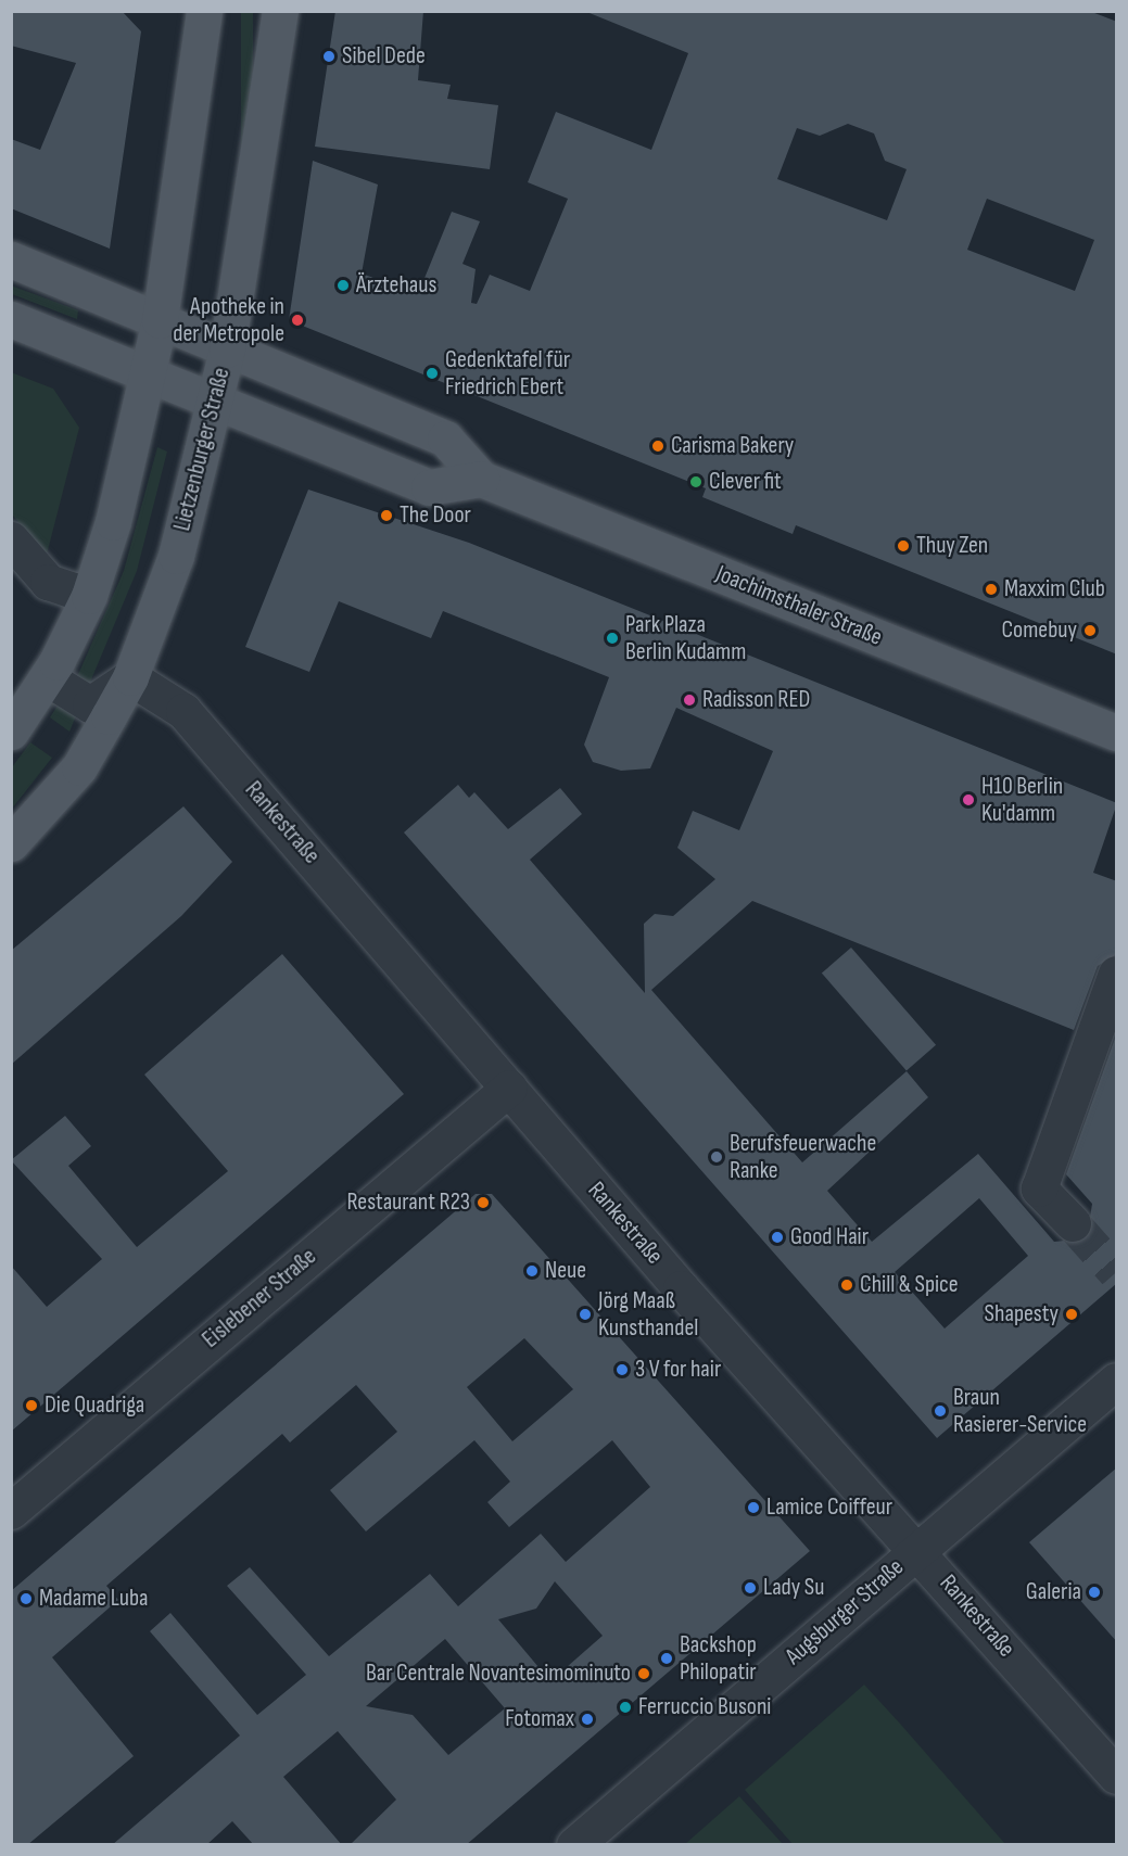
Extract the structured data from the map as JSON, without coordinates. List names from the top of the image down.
{
  "streets": {
    "main road": ["Lietzenburger Straße", "Joachimsthaler Straße"],
    "street": ["Rankestraße", "Eislebener Straße", "Augsburger Straße"]
  },
  "crossings": [
    ["Lietzenburger Straße", "Joachimsthaler Straße"],
    ["Lietzenburger Straße", "Rankestraße"],
    ["Rankestraße", "Eislebener Straße"],
    ["Rankestraße", "Augsburger Straße"]
  ],
  "places": [
    "Sibel Dede",
    "Ärztehaus",
    "Apotheke in der Metropole",
    "Gedenktafel für Friedrich Ebert",
    "Carisma Bakery",
    "Clever fit",
    "The Door",
    "Thuy Zen",
    "Maxxim Club",
    "Comebuy",
    "Park Plaza Berlin Kudamm",
    "Radisson RED",
    "H10 Berlin Ku'damm",
    "Berufsfeuerwache Ranke",
    "Restaurant R23",
    "Good Hair",
    "Neue",
    "Chill & Spice",
    "Jörg Maaß Kunsthandel",
    "Shapesty",
    "3 V for hair",
    "Die Quadriga",
    "Braun Rasierer-Service",
    "Lamice Coiffeur",
    "Lady Su",
    "Galeria",
    "Madame Luba",
    "Backshop Philopatir",
    "Bar Centrale Novantesimominuto",
    "Ferruccio Busoni",
    "Fotomax"
  ]
}
